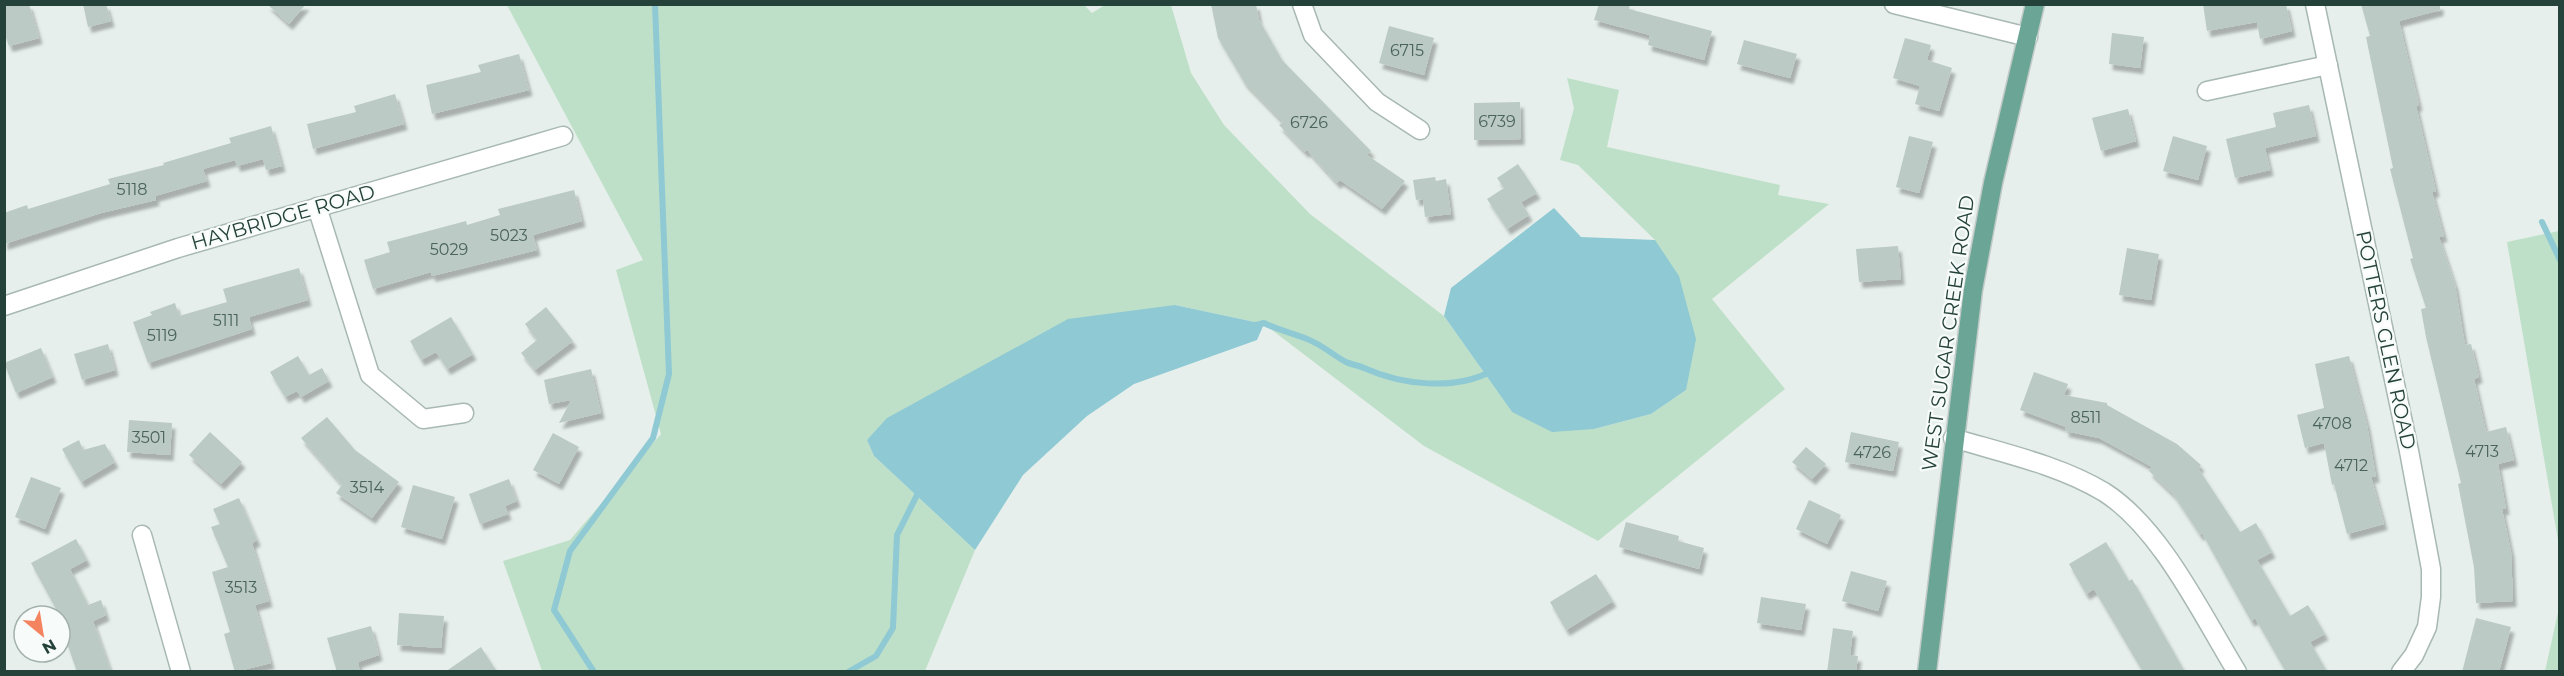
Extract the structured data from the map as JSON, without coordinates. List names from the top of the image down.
{
  "streets": {
    "main road": ["WEST SUGAR CREEK ROAD"],
    "street": ["HAYBRIDGE ROAD", "POTTERS GLEN ROAD"]
  },
  "house_numbers": [
    "6715",
    "6739",
    "6726",
    "5118",
    "5023",
    "5029",
    "5111",
    "5119",
    "8511",
    "4708",
    "3501",
    "4713",
    "4726",
    "4712",
    "3514",
    "3513"
  ],
  "north": "bottom right"
}
